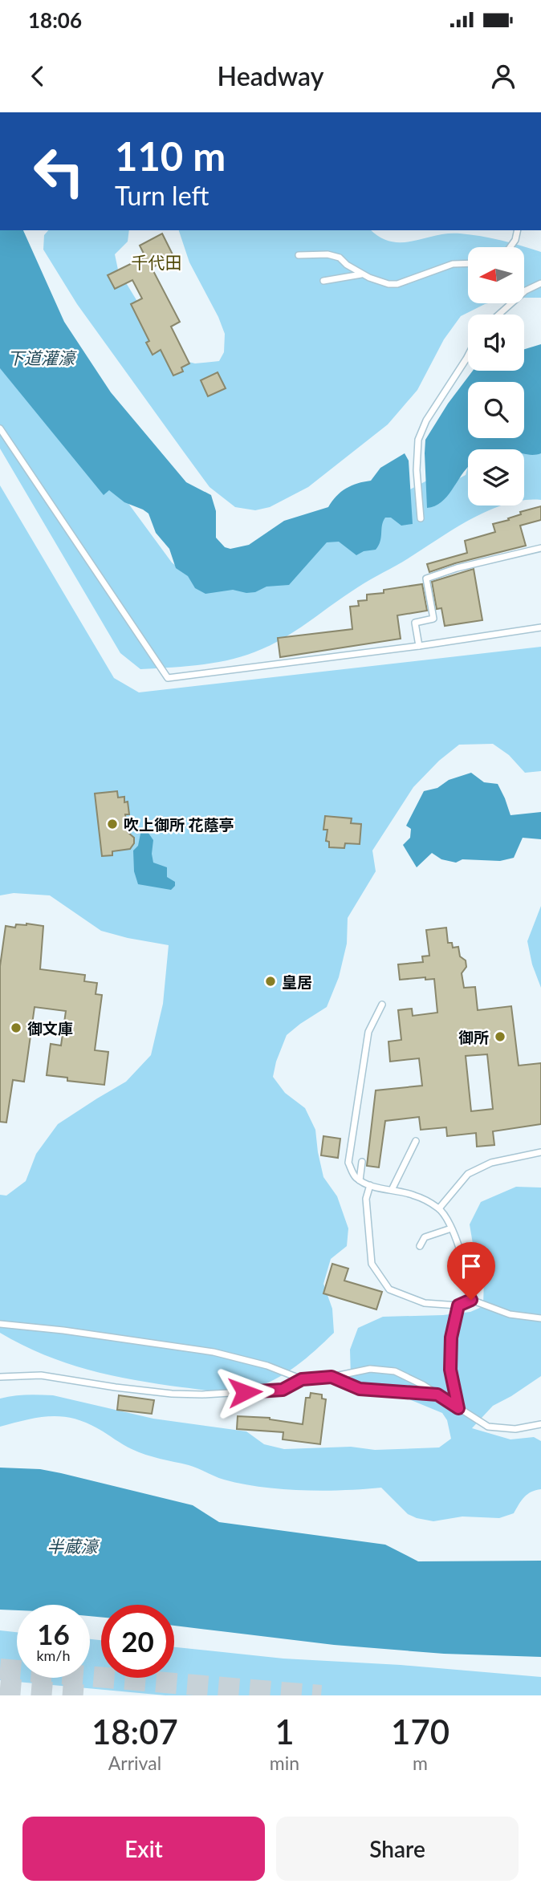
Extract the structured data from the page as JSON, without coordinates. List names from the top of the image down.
{
  "districts": ["千代田"],
  "water": ["下道灌濠", "半蔵濠"],
  "places": [
    "吹上御所 花蔭亭",
    "皇居",
    "御文庫",
    "御所"
  ],
  "north": "left",
  "page": {
    "status": "18:06",
    "header": "Headway",
    "turn": ["110 m", "Turn left"],
    "speed": "16 km/h",
    "limit": "20",
    "eta": [
      "18:07",
      "Arrival",
      "1",
      "min",
      "170",
      "m"
    ],
    "buttons": ["Exit", "Share"]
  }
}
